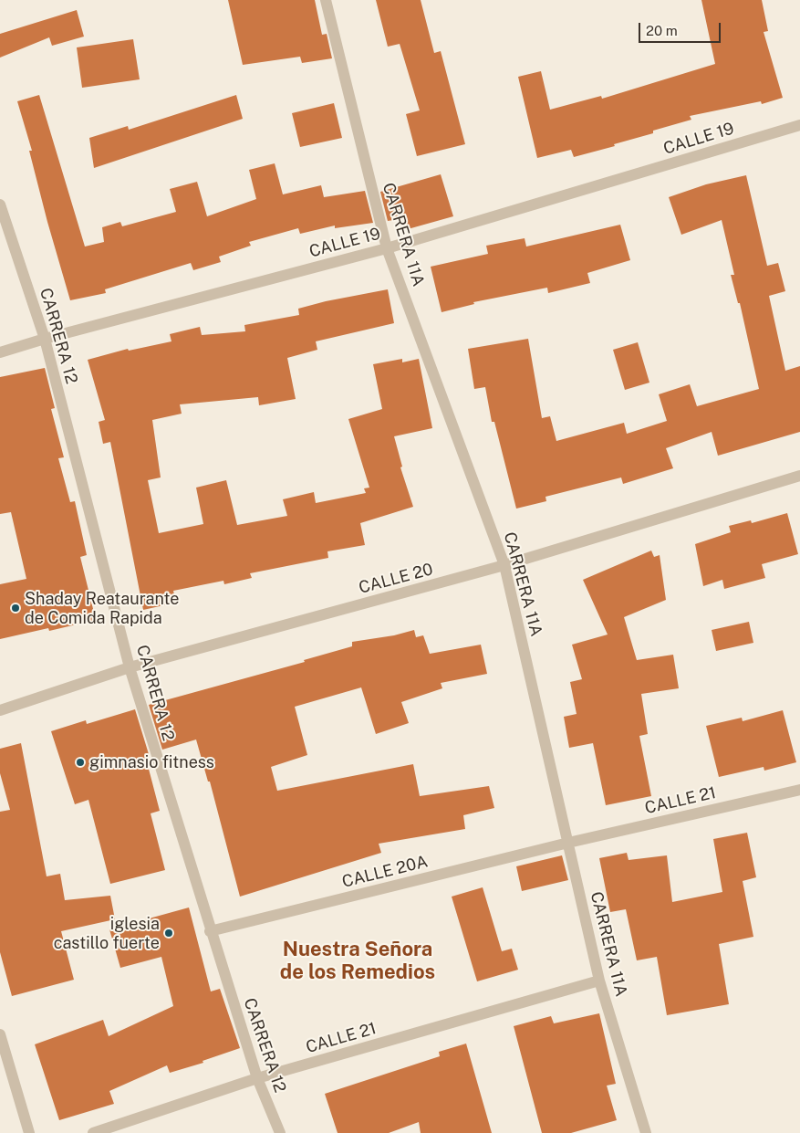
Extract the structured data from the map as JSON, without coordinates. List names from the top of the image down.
{
  "streets": {
    "street": [
      "CALLE 19",
      "CARRERA 11A",
      "CARRERA 12",
      "CALLE 20",
      "CALLE 21",
      "CALLE 20A"
    ]
  },
  "crossings": [
    ["CALLE 19", "CARRERA 11A"],
    ["CALLE 19", "CARRERA 12"],
    ["CARRERA 11A", "CALLE 20"],
    ["CARRERA 11A", "CALLE 21"],
    ["CARRERA 11A", "CALLE 20A"],
    ["CARRERA 12", "CALLE 20"],
    ["CARRERA 12", "CALLE 21"],
    ["CARRERA 12", "CALLE 20A"],
    ["CALLE 21", "CALLE 20A"]
  ],
  "districts": ["Nuestra Señora de los Remedios"],
  "places": ["Shaday Reataurante de Comida Rapida", "gimnasio fitness", "iglesia castillo fuerte"],
  "scale_bar": "20 m"
}
